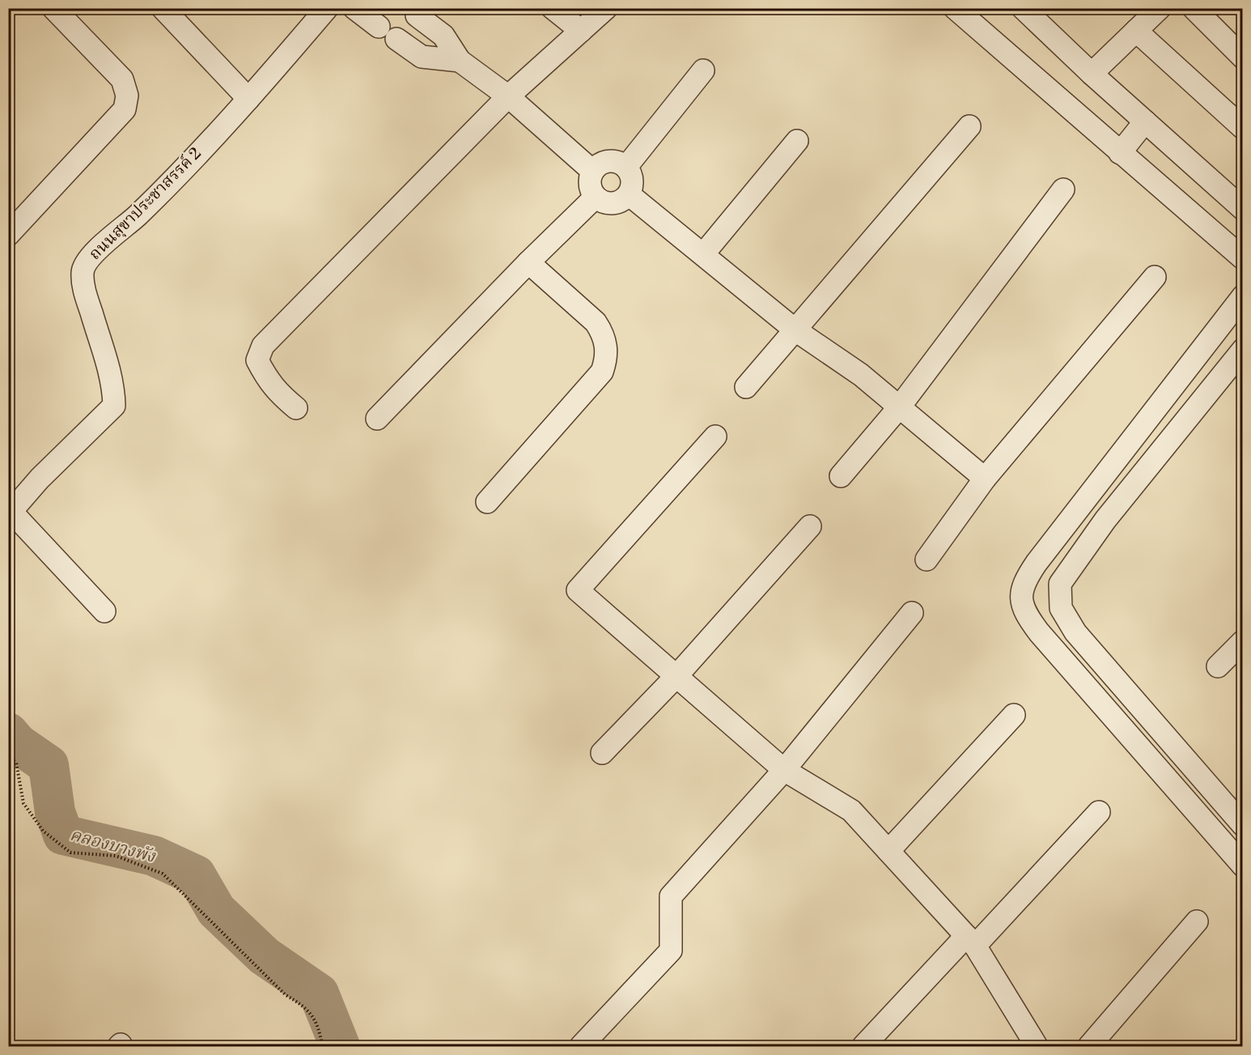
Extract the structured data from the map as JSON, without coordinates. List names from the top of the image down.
{
  "streets": {
    "street": ["ถนนสุขาประชาสรรค์ 2"]
  },
  "water": ["คลองบางพัง"]
}
